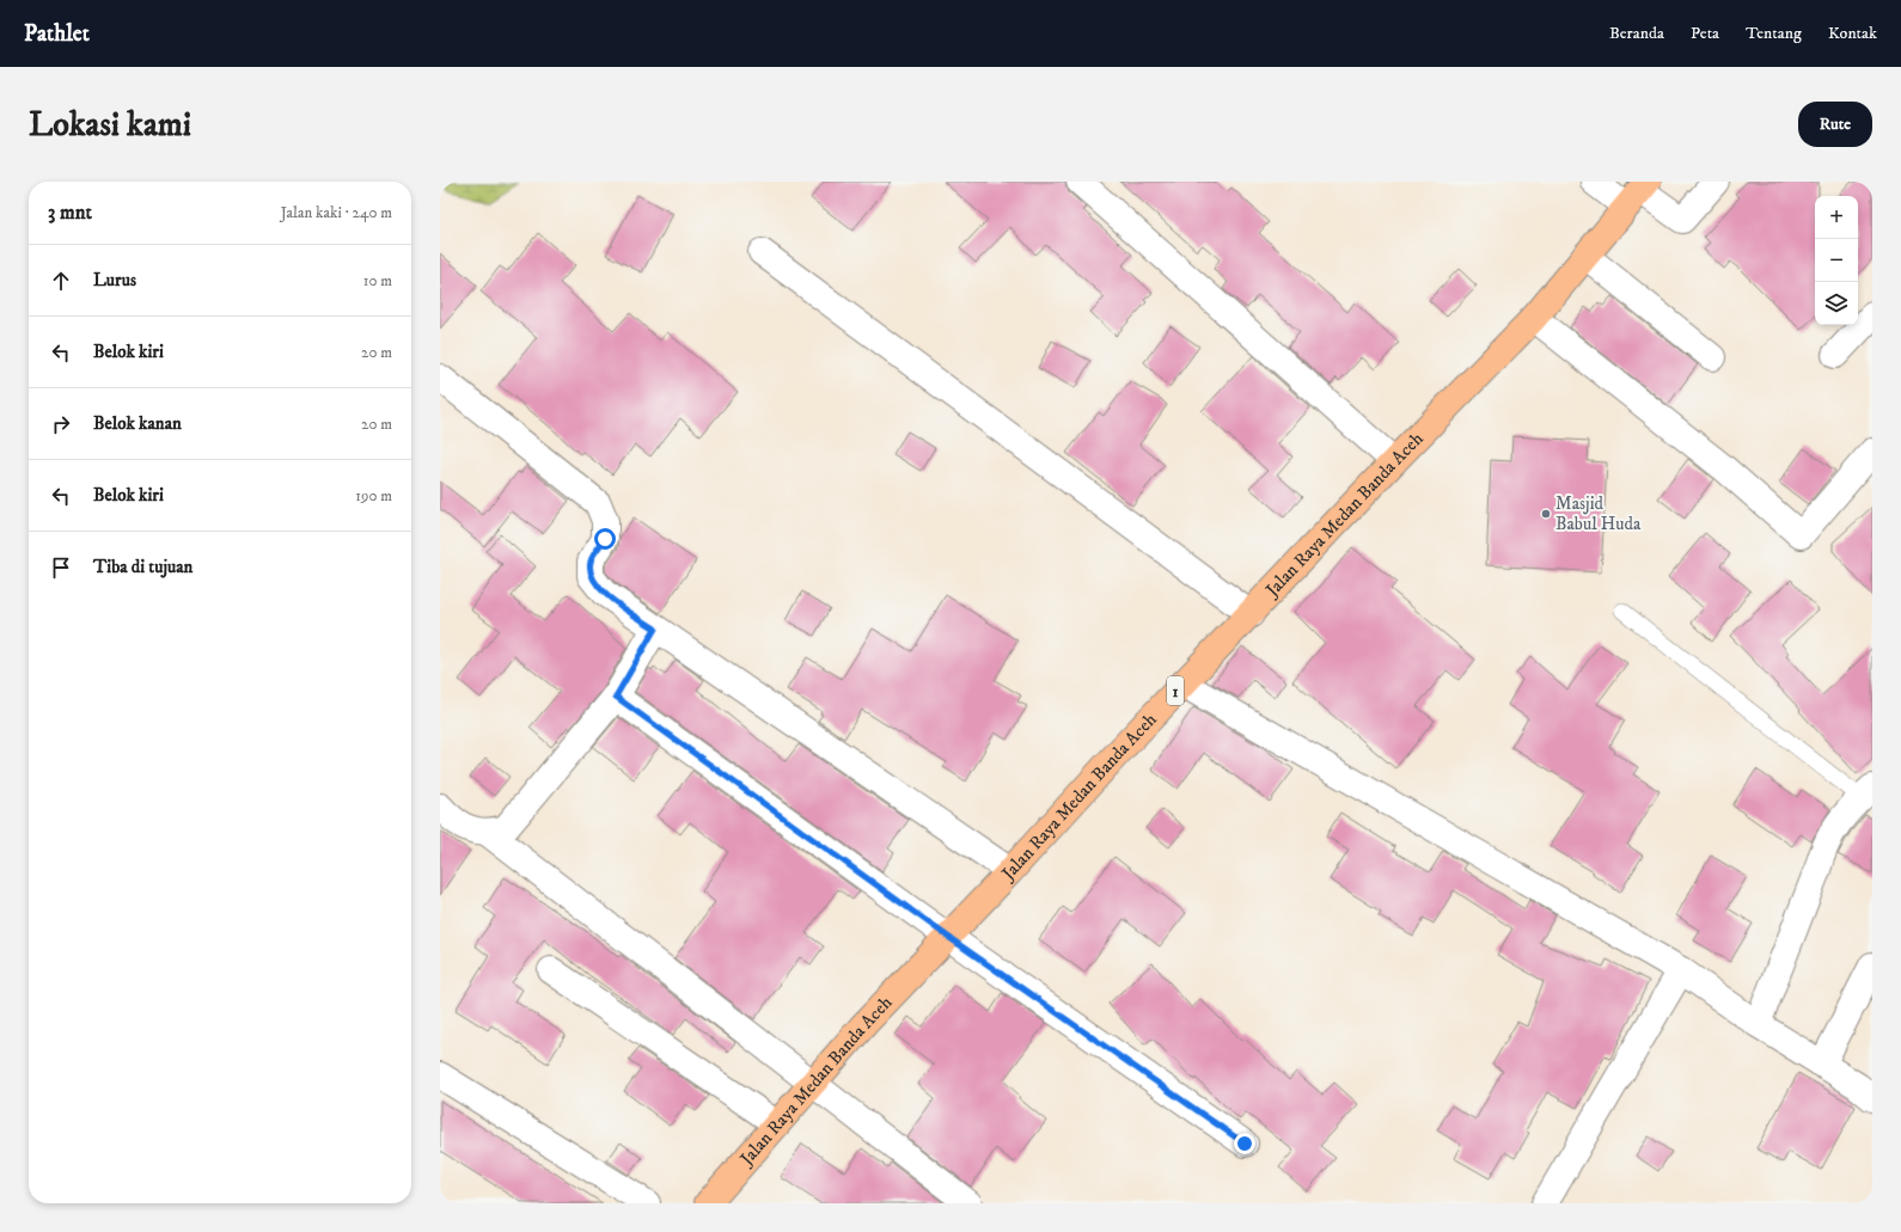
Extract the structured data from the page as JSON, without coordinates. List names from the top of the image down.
{
  "streets": {
    "highway": ["Jalan Raya Medan Banda Aceh", "1"]
  },
  "places": ["Masjid Babul Huda"],
  "page": {
    "header": "Pathlet",
    "nav": [
      "Beranda",
      "Peta",
      "Tentang",
      "Kontak"
    ],
    "buttons": "Rute",
    "title": "Lokasi kami",
    "heading": ["3 mnt", "Jalan kaki · 240 m"],
    "map_buttons": ["+", "−"],
    "list": [
      ["Lurus", "10 m"],
      ["Belok kiri", "20 m"],
      ["Belok kanan", "20 m"],
      ["Belok kiri", "190 m"],
      "Tiba di tujuan"
    ]
  }
}
